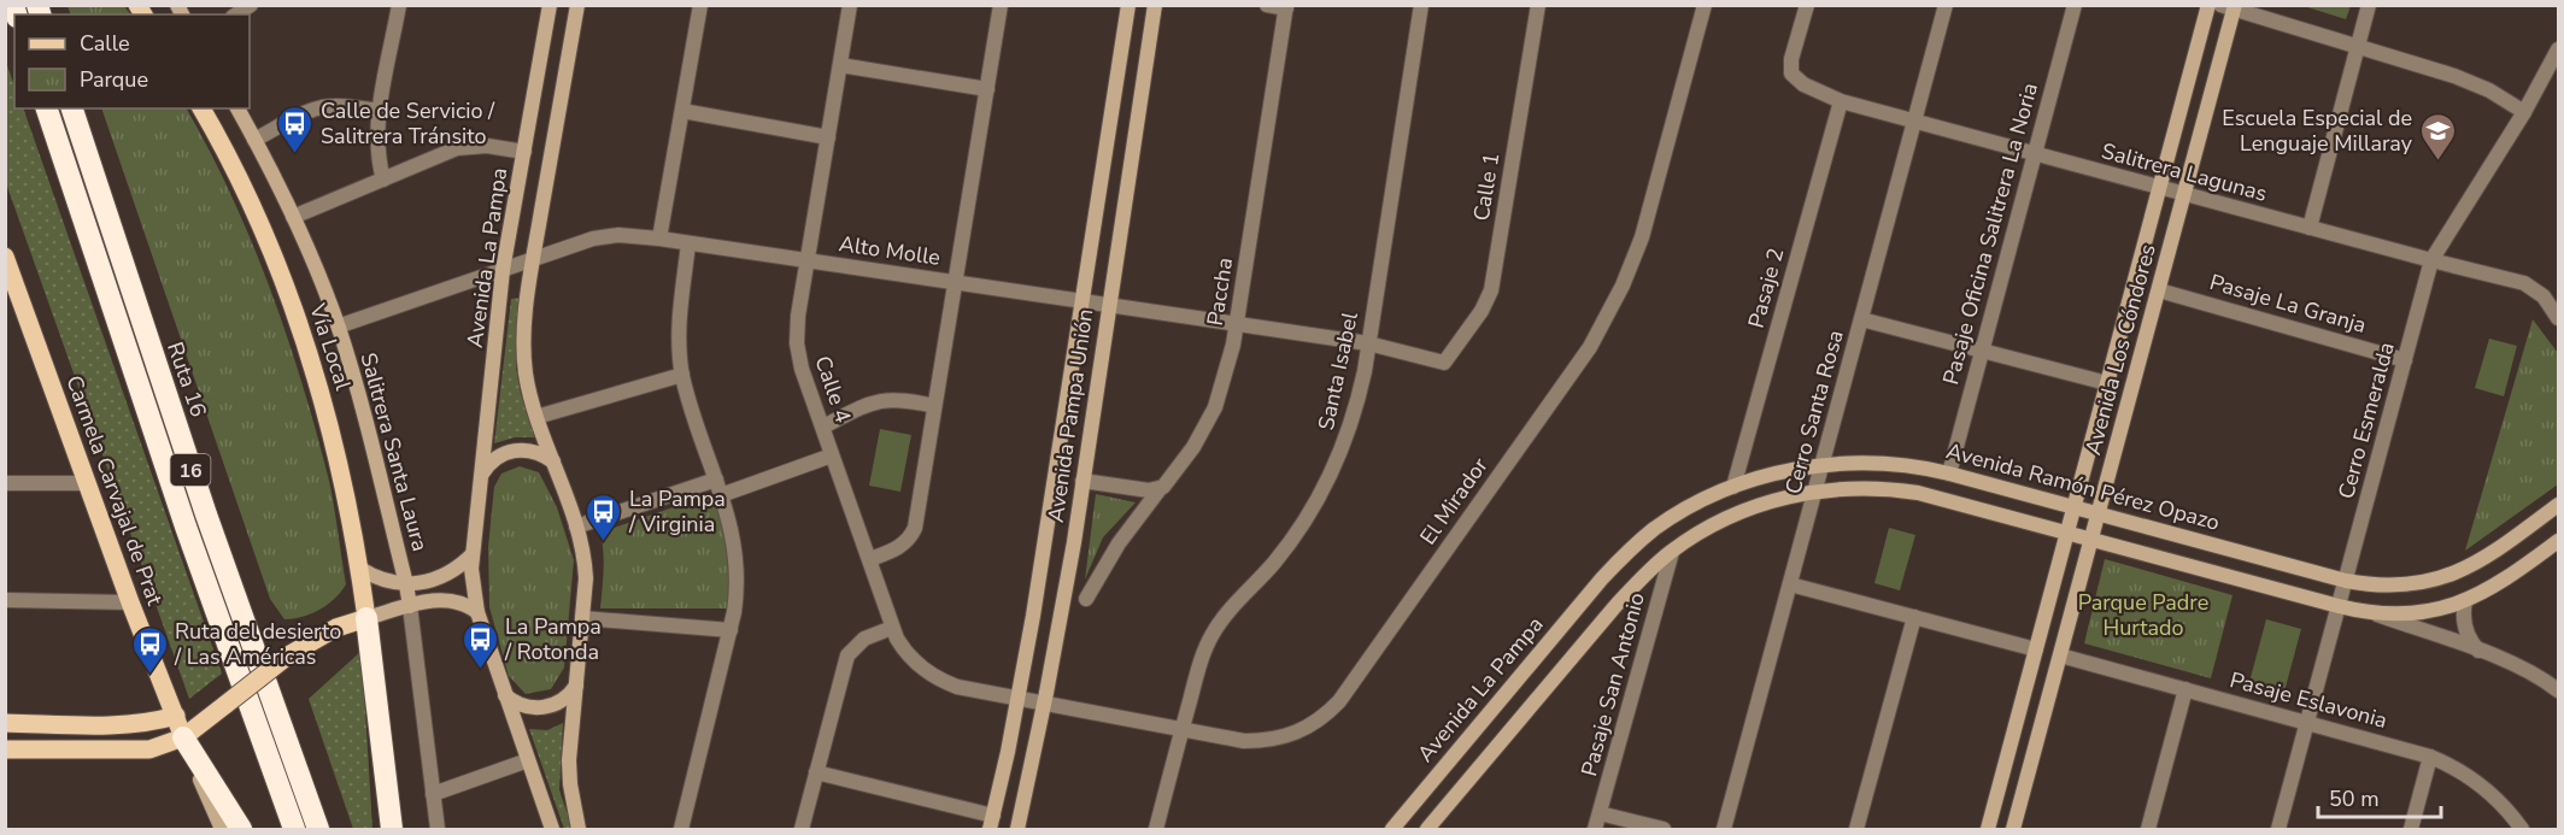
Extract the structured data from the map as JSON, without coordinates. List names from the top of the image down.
{
  "streets": {
    "highway": ["Ruta 16", "16"],
    "main road": ["Vía Local", "Carmela Carvajal de Prat"],
    "street": [
      "Salitrera Lagunas",
      "Calle 1",
      "Pasaje Oficina Salitrera La Noria",
      "Alto Molle",
      "Avenida La Pampa",
      "Pasaje 2",
      "Paccha",
      "Pasaje La Granja",
      "Avenida Los Cóndores",
      "Santa Isabel",
      "Calle 4",
      "Cerro Santa Rosa",
      "Avenida Pampa Unión",
      "Cerro Esmeralda",
      "Salitrera Santa Laura",
      "Avenida Ramón Pérez Opazo",
      "El Mirador",
      "Pasaje San Antonio",
      "Pasaje Eslavonia"
    ]
  },
  "crossings": [
    ["Salitrera Lagunas", "Pasaje Oficina Salitrera La Noria"],
    ["Salitrera Lagunas", "Pasaje 2"],
    ["Salitrera Lagunas", "Avenida Los Cóndores"],
    ["Salitrera Lagunas", "Cerro Santa Rosa"],
    ["Salitrera Lagunas", "Cerro Esmeralda"],
    ["Calle 1", "Alto Molle"],
    ["Pasaje Oficina Salitrera La Noria", "Avenida Ramón Pérez Opazo"],
    ["Alto Molle", "Avenida La Pampa"],
    ["Alto Molle", "Paccha"],
    ["Alto Molle", "Santa Isabel"],
    ["Alto Molle", "Calle 4"],
    ["Alto Molle", "Avenida Pampa Unión"],
    ["Alto Molle", "Salitrera Santa Laura"],
    ["Avenida La Pampa", "Avenida Ramón Pérez Opazo"],
    ["Pasaje 2", "Avenida Ramón Pérez Opazo"],
    ["Pasaje La Granja", "Avenida Los Cóndores"],
    ["Pasaje La Granja", "Cerro Esmeralda"],
    ["Avenida Los Cóndores", "Avenida Ramón Pérez Opazo"],
    ["Avenida Los Cóndores", "Pasaje Eslavonia"],
    ["Santa Isabel", "El Mirador"],
    ["Calle 4", "Avenida Pampa Unión"],
    ["Calle 4", "El Mirador"],
    ["Cerro Santa Rosa", "Avenida Ramón Pérez Opazo"],
    ["Avenida Pampa Unión", "El Mirador"],
    ["Cerro Esmeralda", "Avenida Ramón Pérez Opazo"],
    ["Cerro Esmeralda", "Pasaje Eslavonia"]
  ],
  "parks": ["Parque Padre Hurtado"],
  "places": {
    "bus stop": [
      "Calle de Servicio / Salitrera Tránsito",
      "La Pampa / Virginia",
      "La Pampa / Rotonda",
      "Ruta del desierto / Las Américas"
    ],
    "school or university": ["Escuela Especial de Lenguaje Millaray"]
  },
  "legend": ["Calle", "Parque"],
  "scale_bar": "50 m"
}
